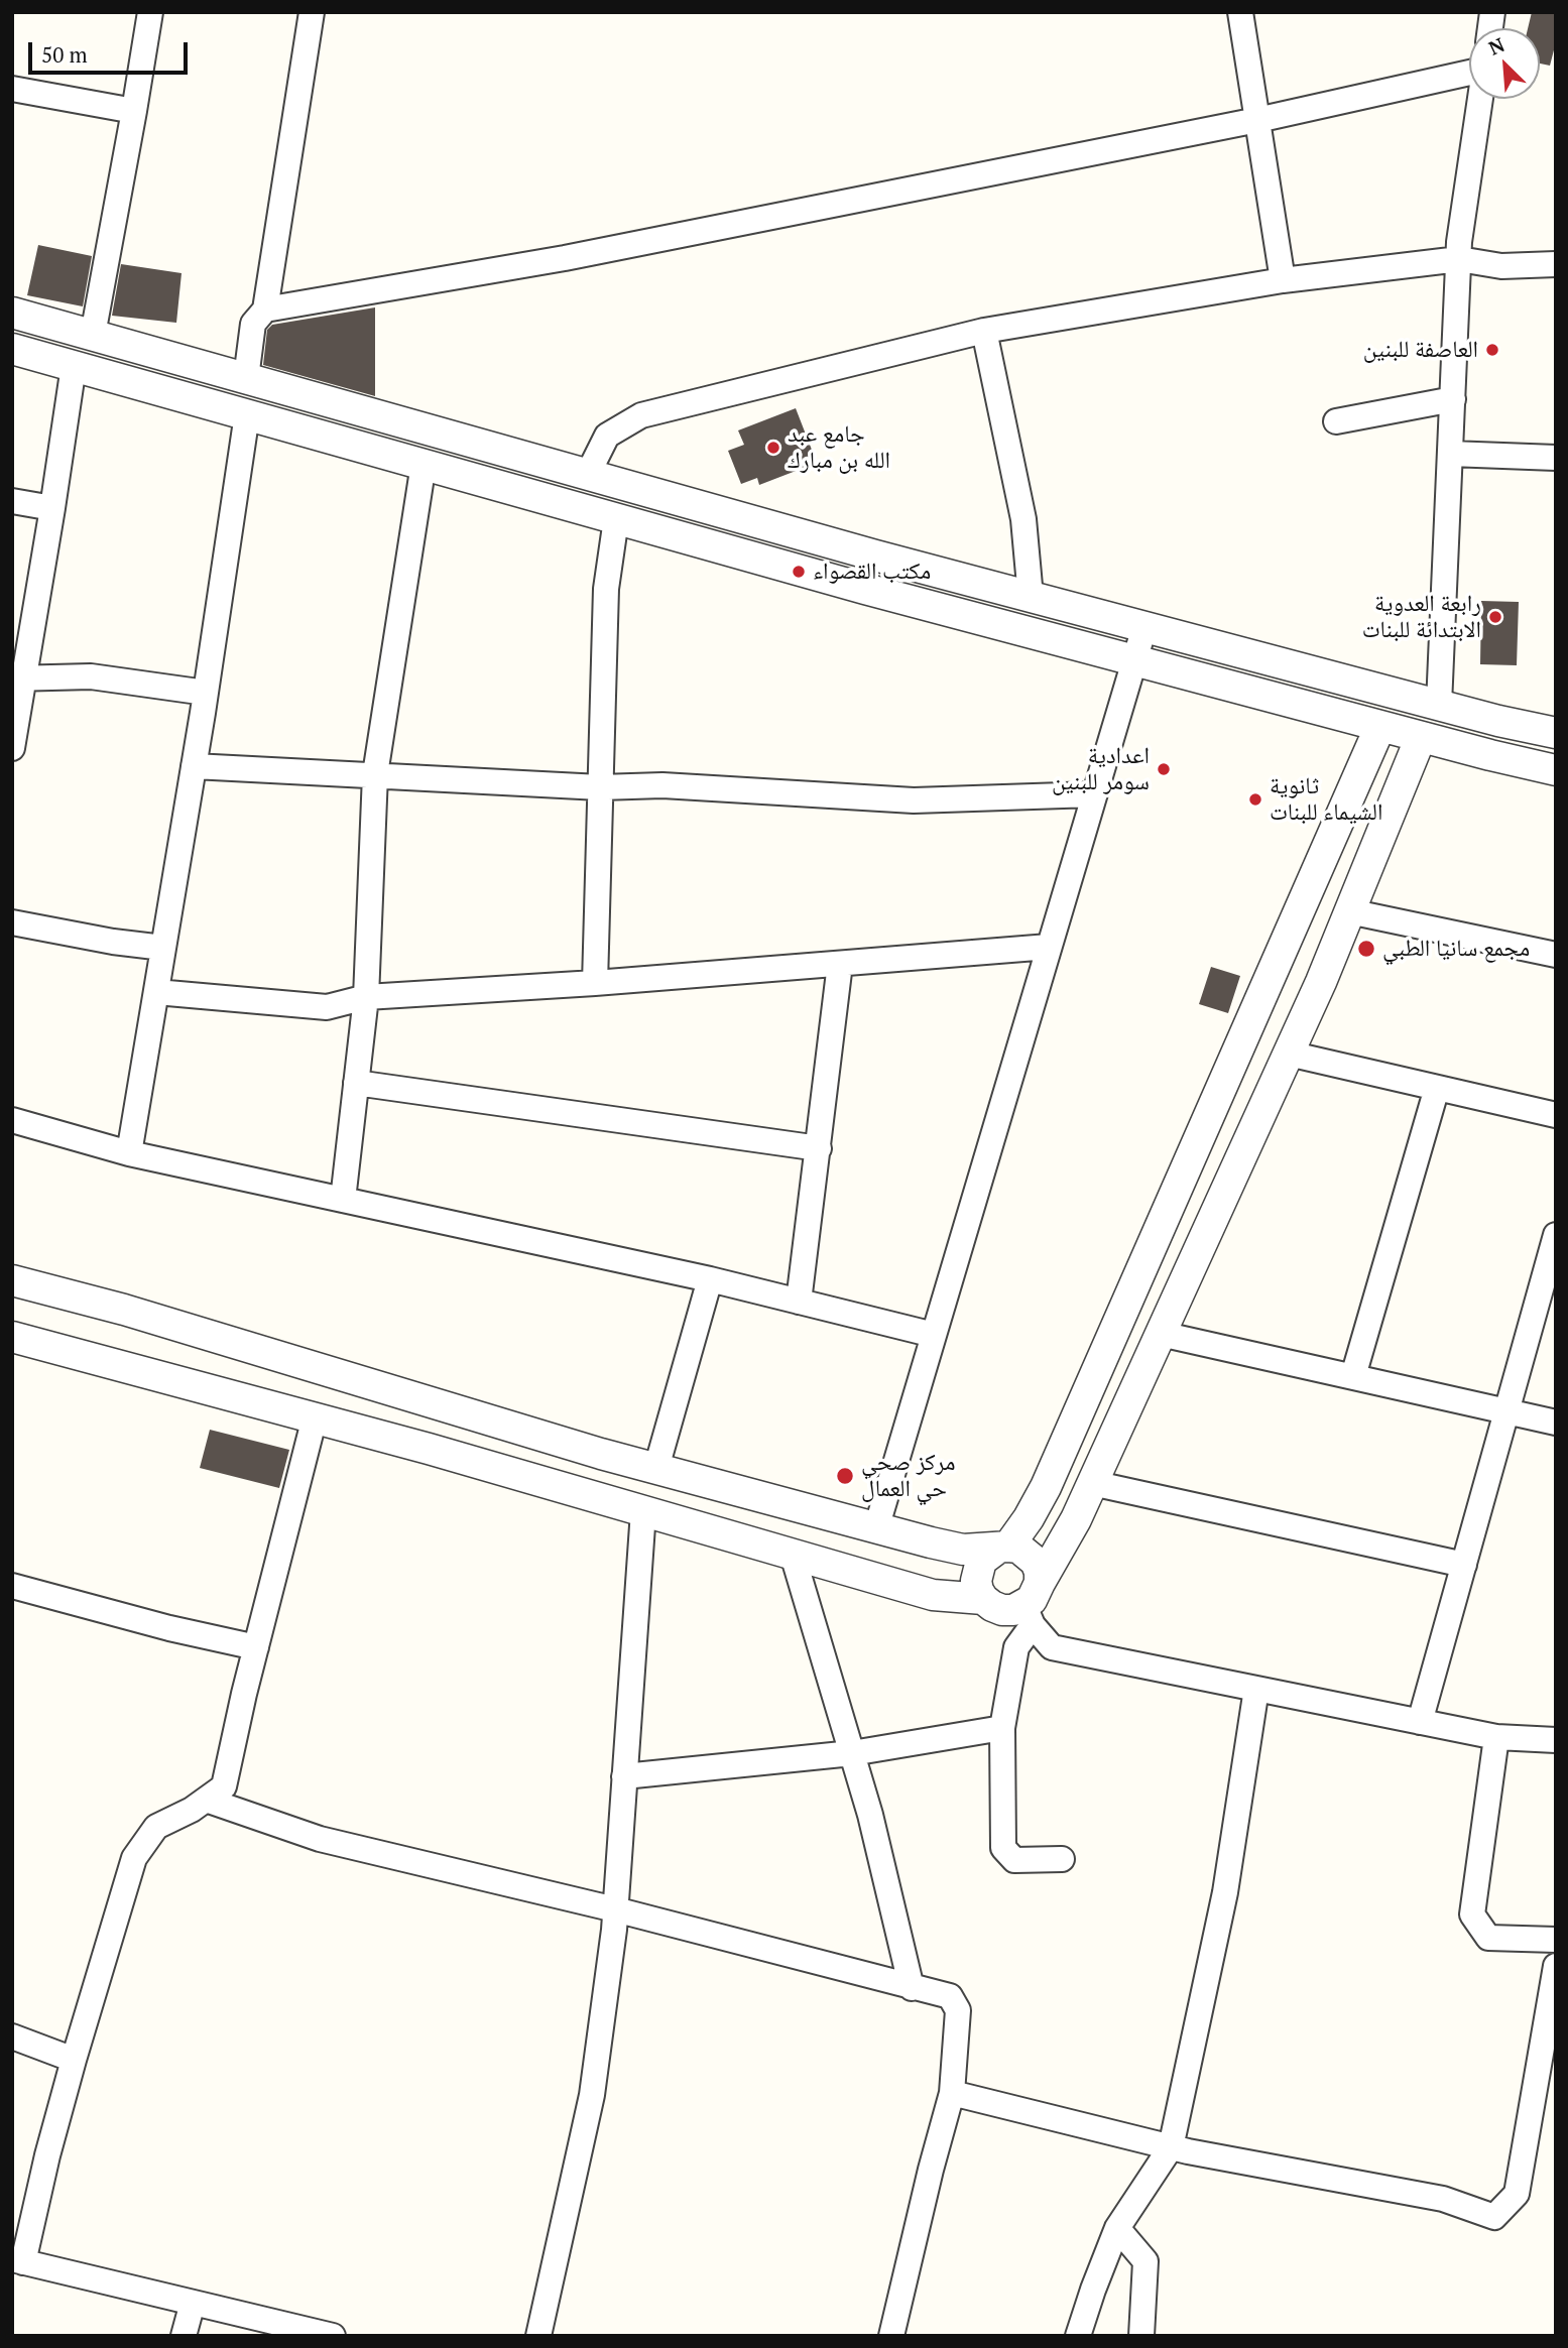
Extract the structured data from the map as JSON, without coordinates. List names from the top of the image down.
{
  "places": [
    "العاصفة للبنين",
    "جامع عبد الله بن مبارك",
    "مكتب القصواء",
    "رابعة العدوية الابتدائة للبنات",
    "اعدادية سومر للبنين",
    "ثانوية الشيماء للبنات",
    "مجمع سانيا الطبي",
    "مركز صحي حي العمال"
  ],
  "scale_bar": "50 m",
  "north": "top left"
}
